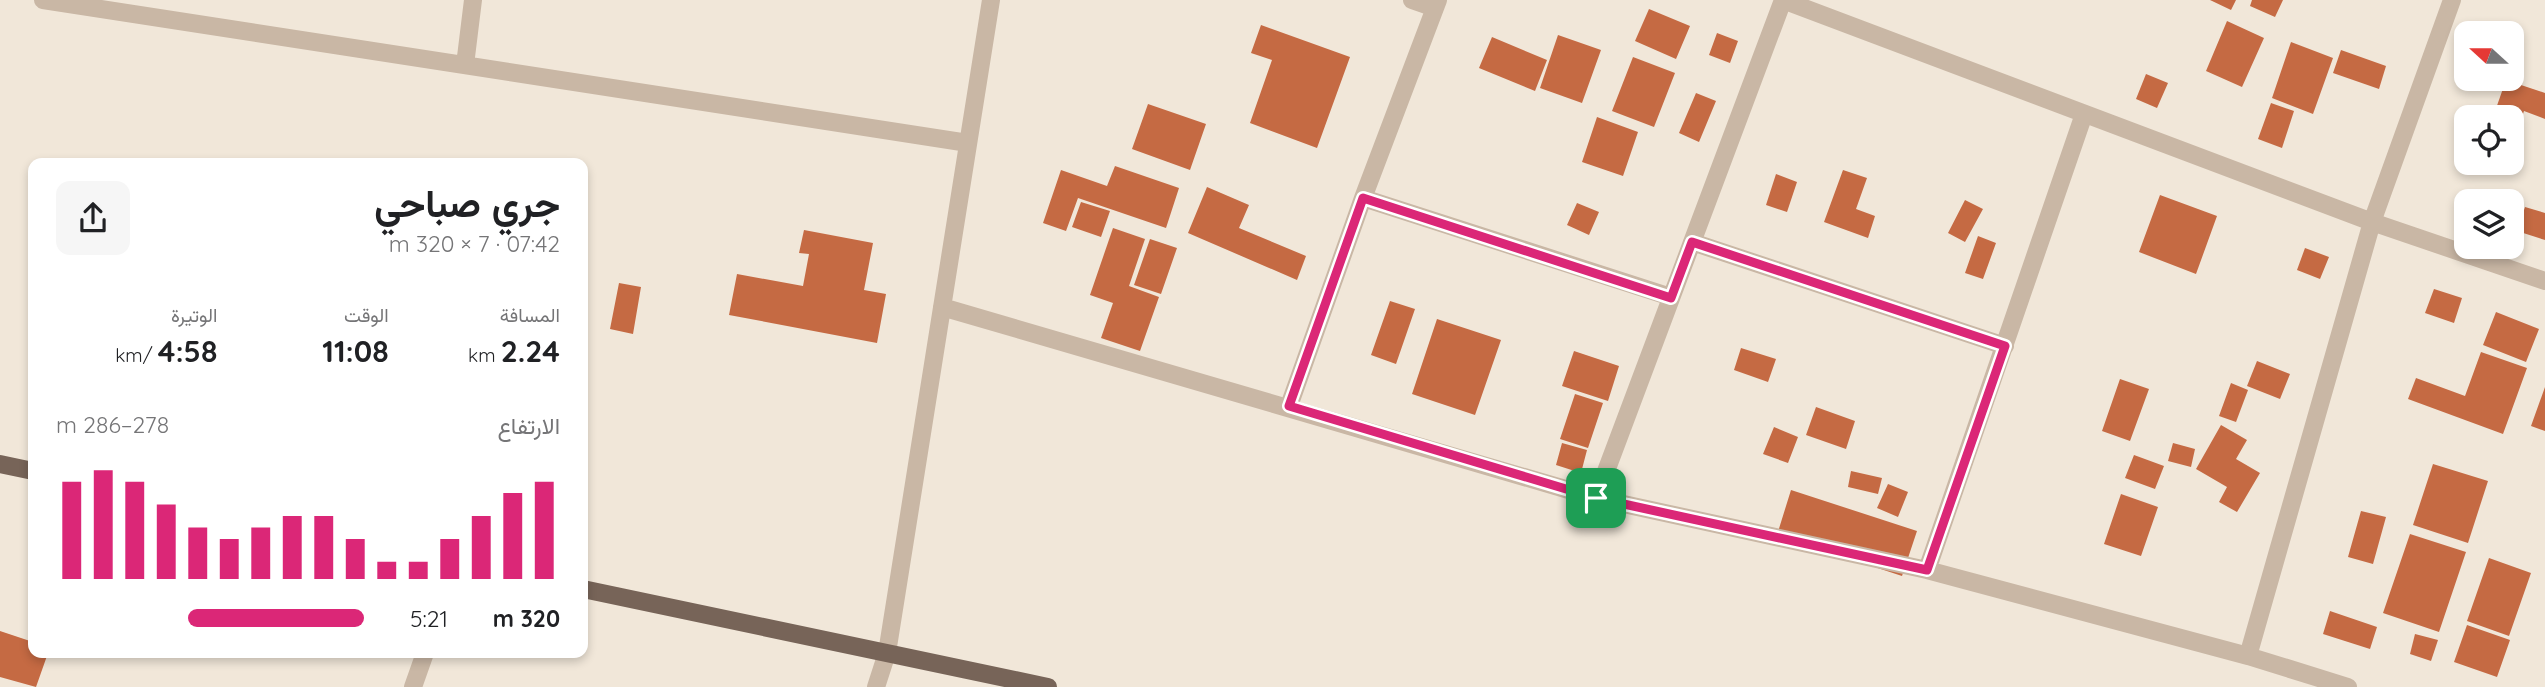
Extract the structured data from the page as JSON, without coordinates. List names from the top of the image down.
{
  "north": "left",
  "page": {
    "heading": ["جري صباحي", "07:42 · 7 × 320 m"],
    "stats": [
      ["المسافة", "2.24 km"],
      ["الوقت", "11:08"],
      ["الوتيرة", "4:58 /km"]
    ],
    "chart": ["الارتفاع", "278–286 m"],
    "list": [
      {
        "name": "320 m",
        "note": "5:21"
      }
    ]
  }
}
